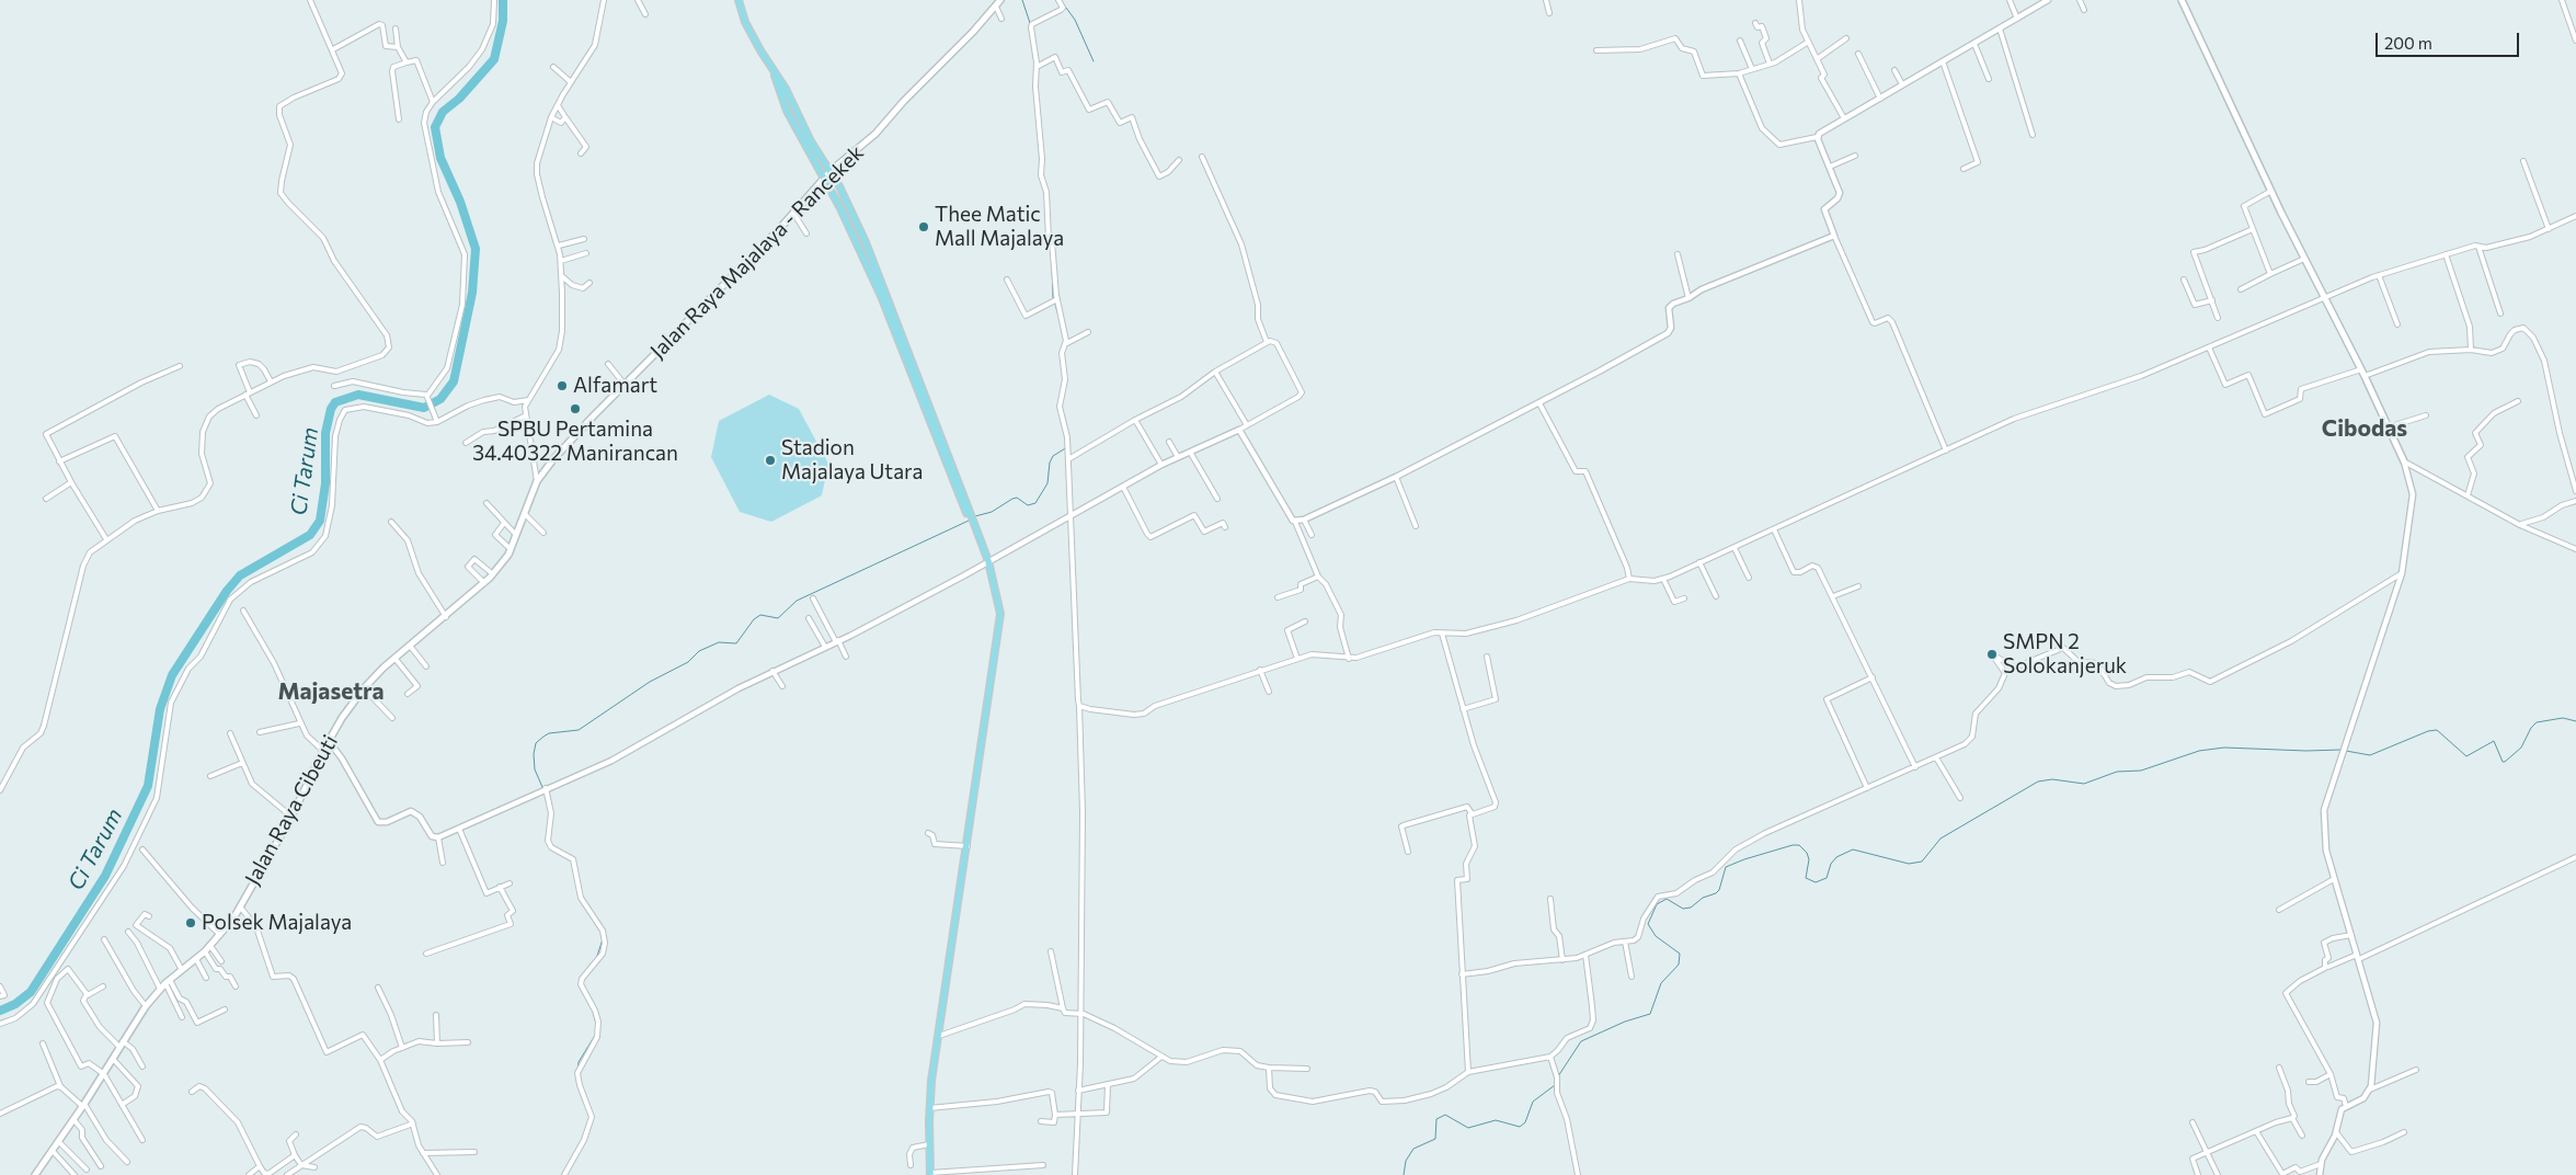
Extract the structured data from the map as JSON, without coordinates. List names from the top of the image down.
{
  "streets": {
    "main road": ["Jalan Raya Majalaya - Rancekek", "Jalan Raya Cibeuti"]
  },
  "crossings": [
    ["Jalan Raya Majalaya - Rancekek", "Jalan Raya Cibeuti"]
  ],
  "districts": ["Cibodas", "Majasetra"],
  "water": ["Ci Tarum"],
  "places": [
    "Thee Matic Mall Majalaya",
    "Alfamart",
    "SPBU Pertamina 34.40322 Manirancan",
    "Stadion Majalaya Utara",
    "SMPN 2 Solokanjeruk",
    "Polsek Majalaya"
  ],
  "scale_bar": "200 m"
}
